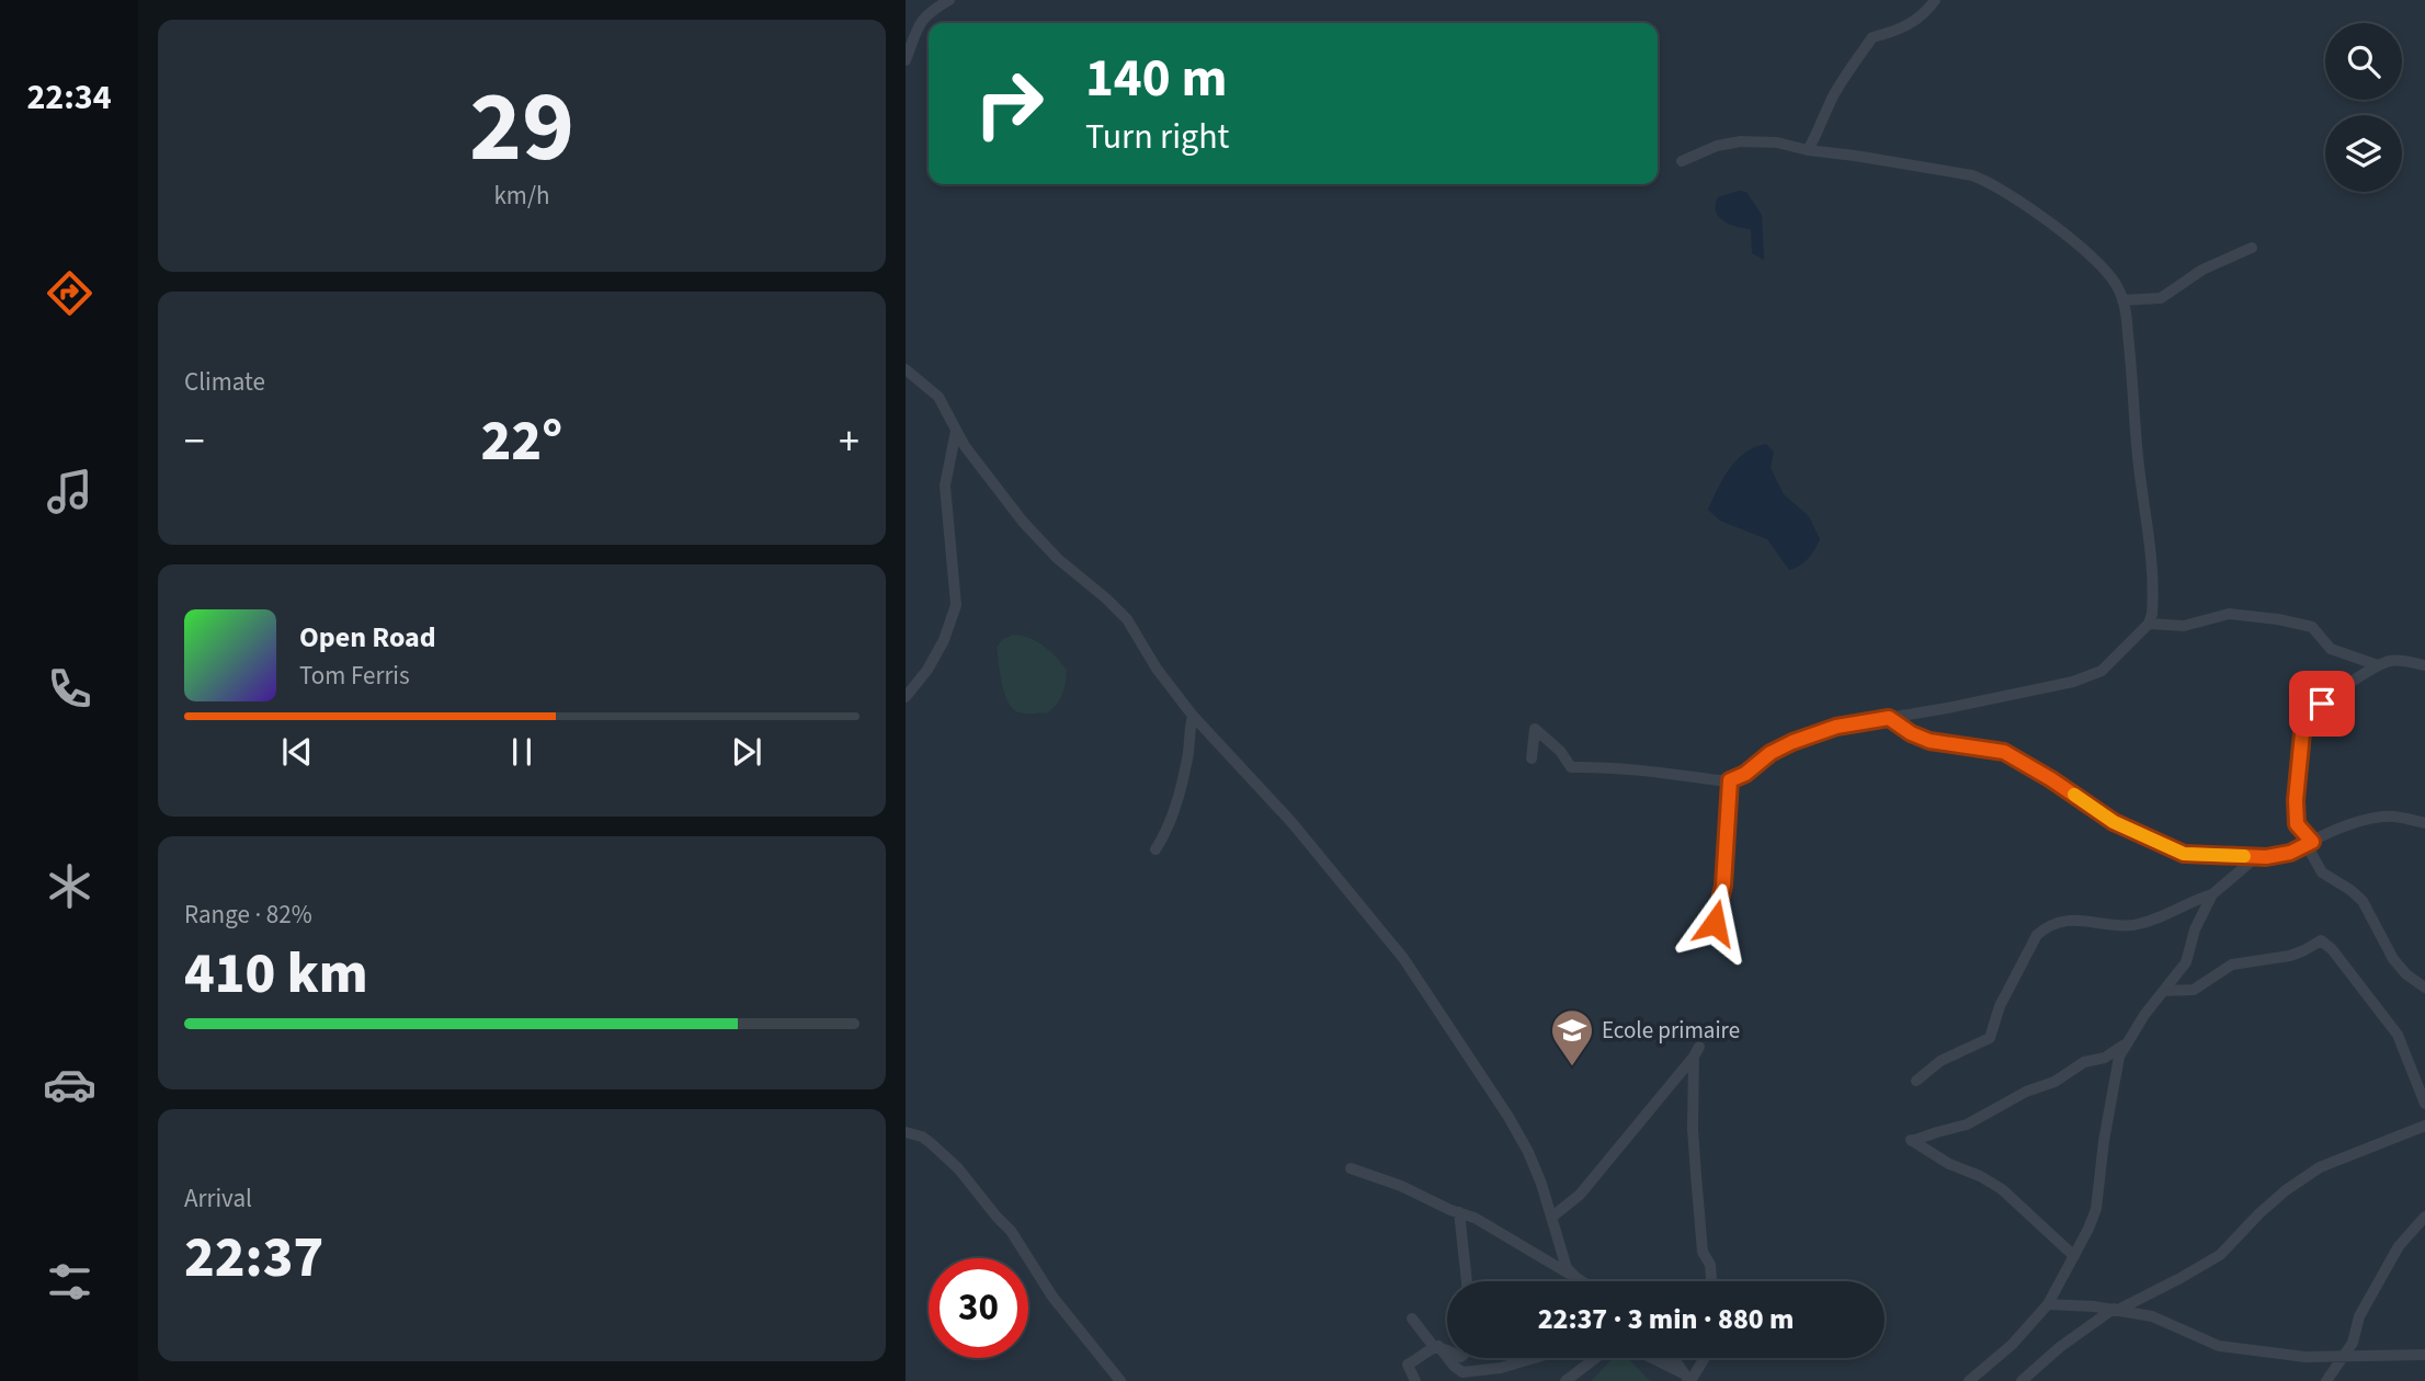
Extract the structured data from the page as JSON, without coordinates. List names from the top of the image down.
{
  "places": {
    "school or university": ["Ecole primaire"]
  },
  "page": {
    "tabs": "22:34",
    "tile": [
      ["29", "km/h"],
      "Climate",
      ["Range · 82%", "410 km"],
      ["Arrival", "22:37"]
    ],
    "turn": ["140 m", "Turn right"],
    "heat": ["−", "22°", "+"],
    "song": ["Open Road", "Tom Ferris"],
    "limit": "30",
    "trip": "22:37 · 3 min · 880 m"
  }
}
